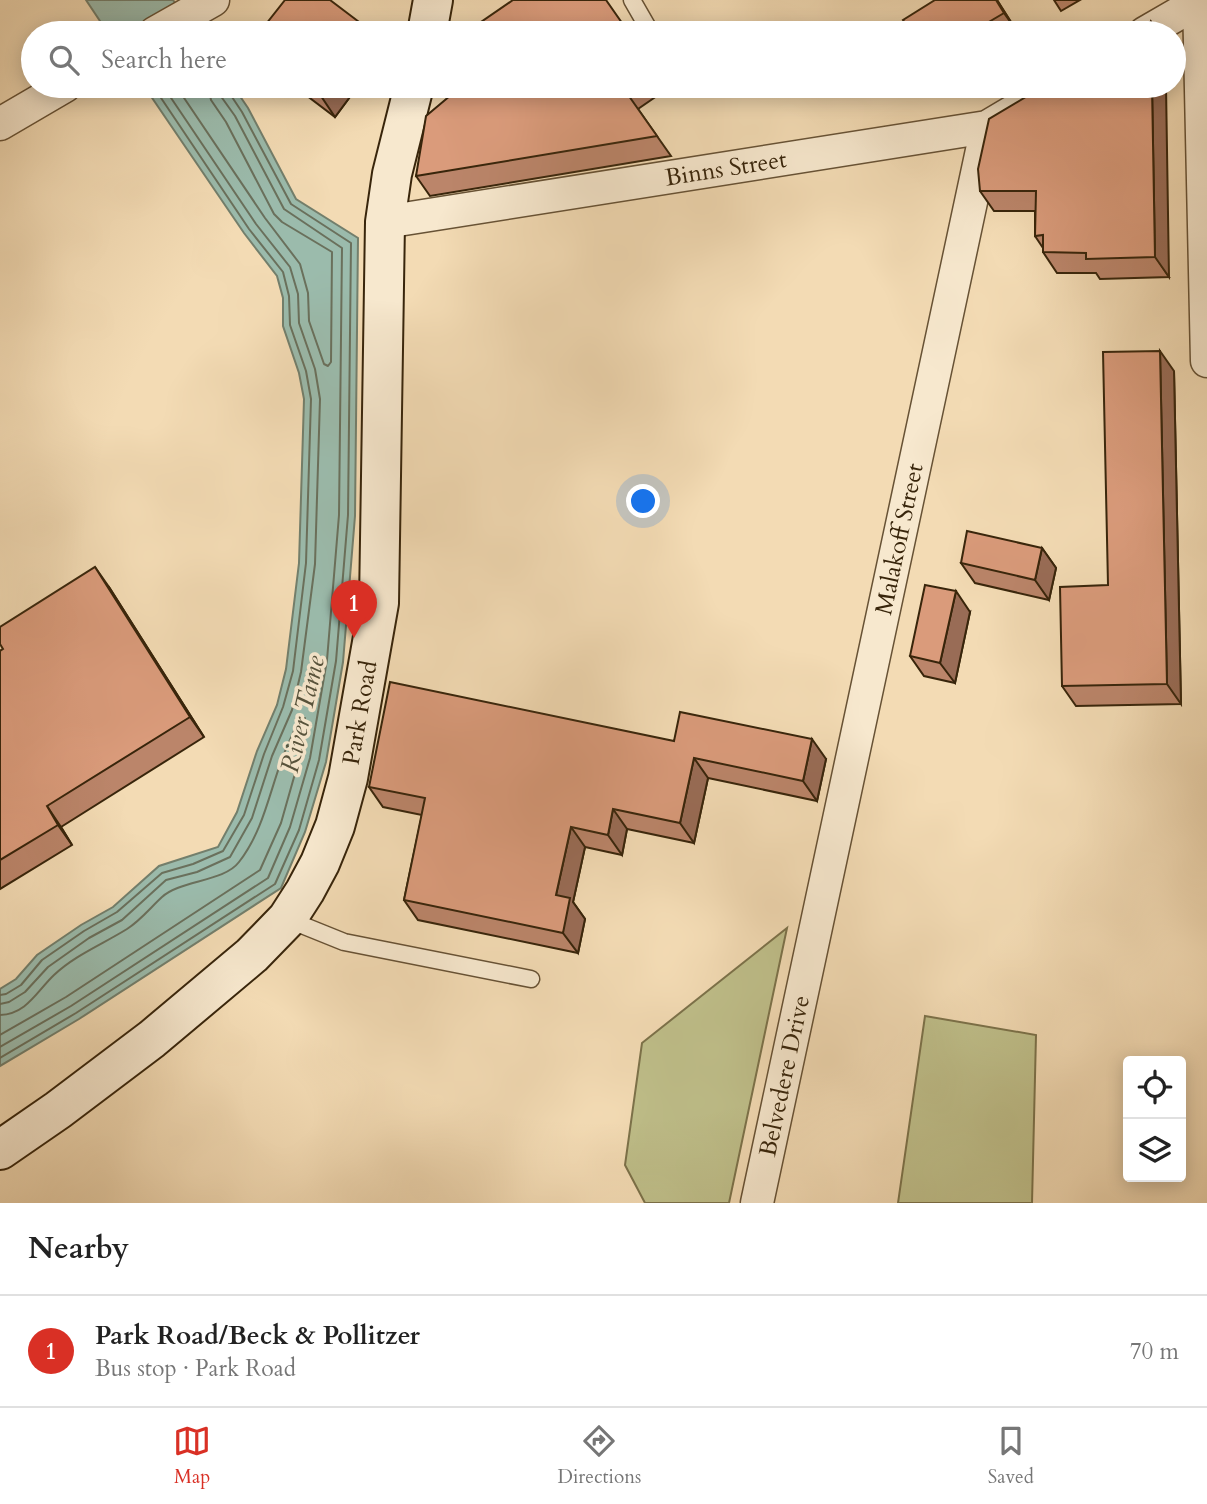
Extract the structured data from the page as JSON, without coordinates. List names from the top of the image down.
{
  "streets": {
    "main road": ["Park Road"],
    "street": ["Binns Street", "Malakoff Street", "Belvedere Drive"]
  },
  "crossings": [
    ["Binns Street", "Malakoff Street"],
    ["Binns Street", "Park Road"],
    ["Malakoff Street", "Belvedere Drive"]
  ],
  "water": ["River Tame"],
  "page": {
    "search": "Search here",
    "pins": "1",
    "heading": "Nearby",
    "list": [
      {
        "mark": "1",
        "name": "Park Road/Beck & Pollitzer",
        "note": "Bus stop · Park Road",
        "value": "70 m"
      }
    ],
    "nav": ["Map", "Directions", "Saved"]
  }
}
